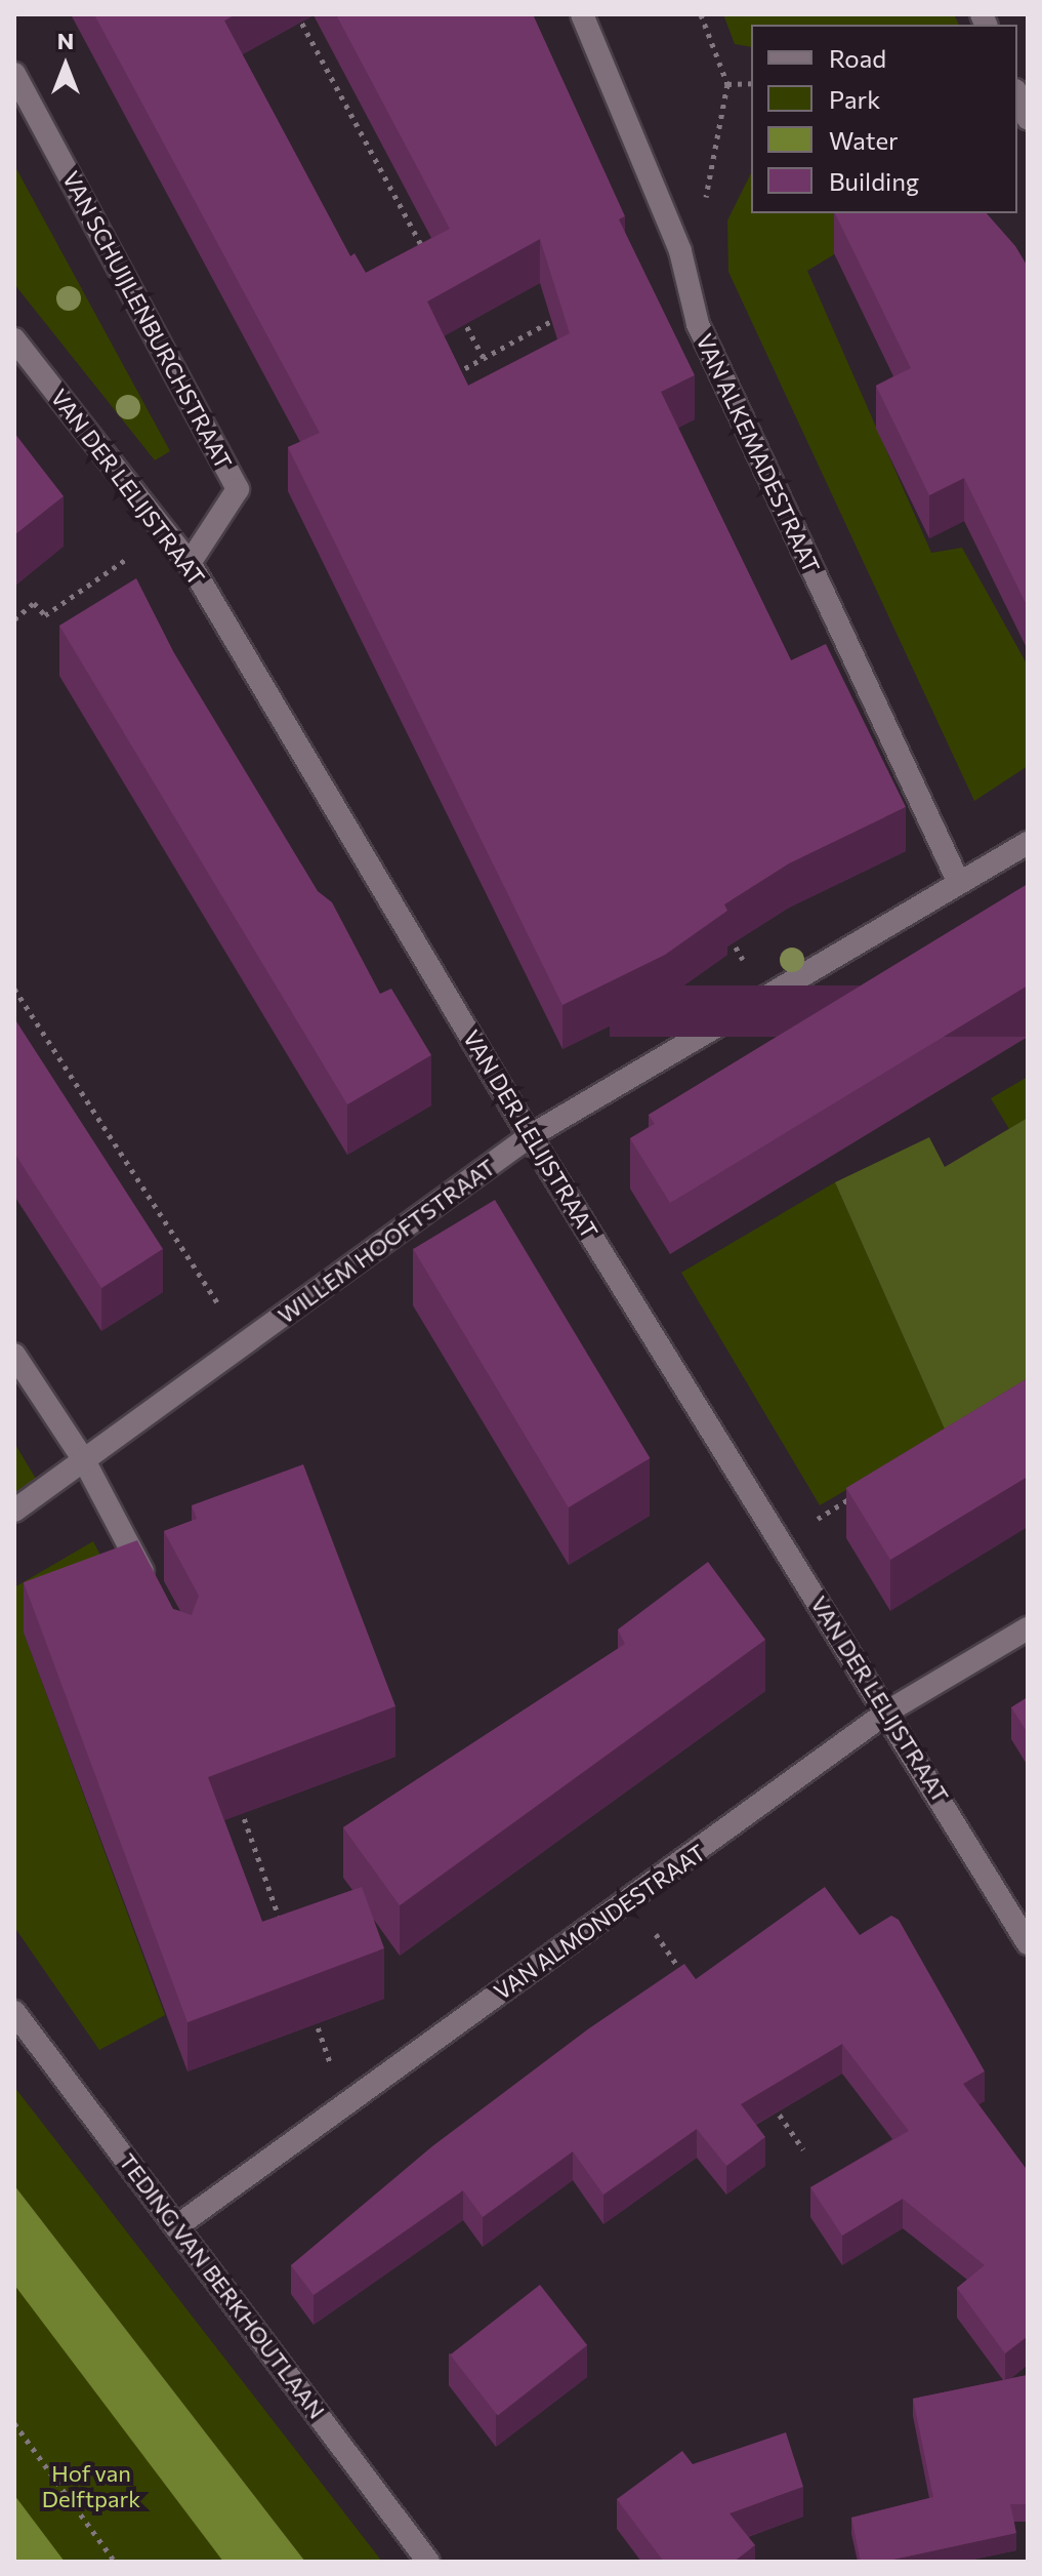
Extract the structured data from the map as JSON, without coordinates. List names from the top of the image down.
{
  "streets": {
    "street": [
      "VAN SCHUIJLENBURCHSTRAAT",
      "VAN ALKEMADESTRAAT",
      "VAN DER LELIJSTRAAT",
      "WILLEM HOOFTSTRAAT",
      "VAN ALMONDESTRAAT",
      "TEDING VAN BERKHOUTLAAN"
    ]
  },
  "crossings": [
    ["VAN SCHUIJLENBURCHSTRAAT", "VAN DER LELIJSTRAAT"],
    ["VAN ALKEMADESTRAAT", "WILLEM HOOFTSTRAAT"],
    ["VAN DER LELIJSTRAAT", "WILLEM HOOFTSTRAAT"],
    ["VAN DER LELIJSTRAAT", "VAN ALMONDESTRAAT"],
    ["VAN ALMONDESTRAAT", "TEDING VAN BERKHOUTLAAN"]
  ],
  "parks": ["Hof van Delftpark"],
  "legend": [
    "Road",
    "Park",
    "Water",
    "Building"
  ],
  "north": "top"
}
